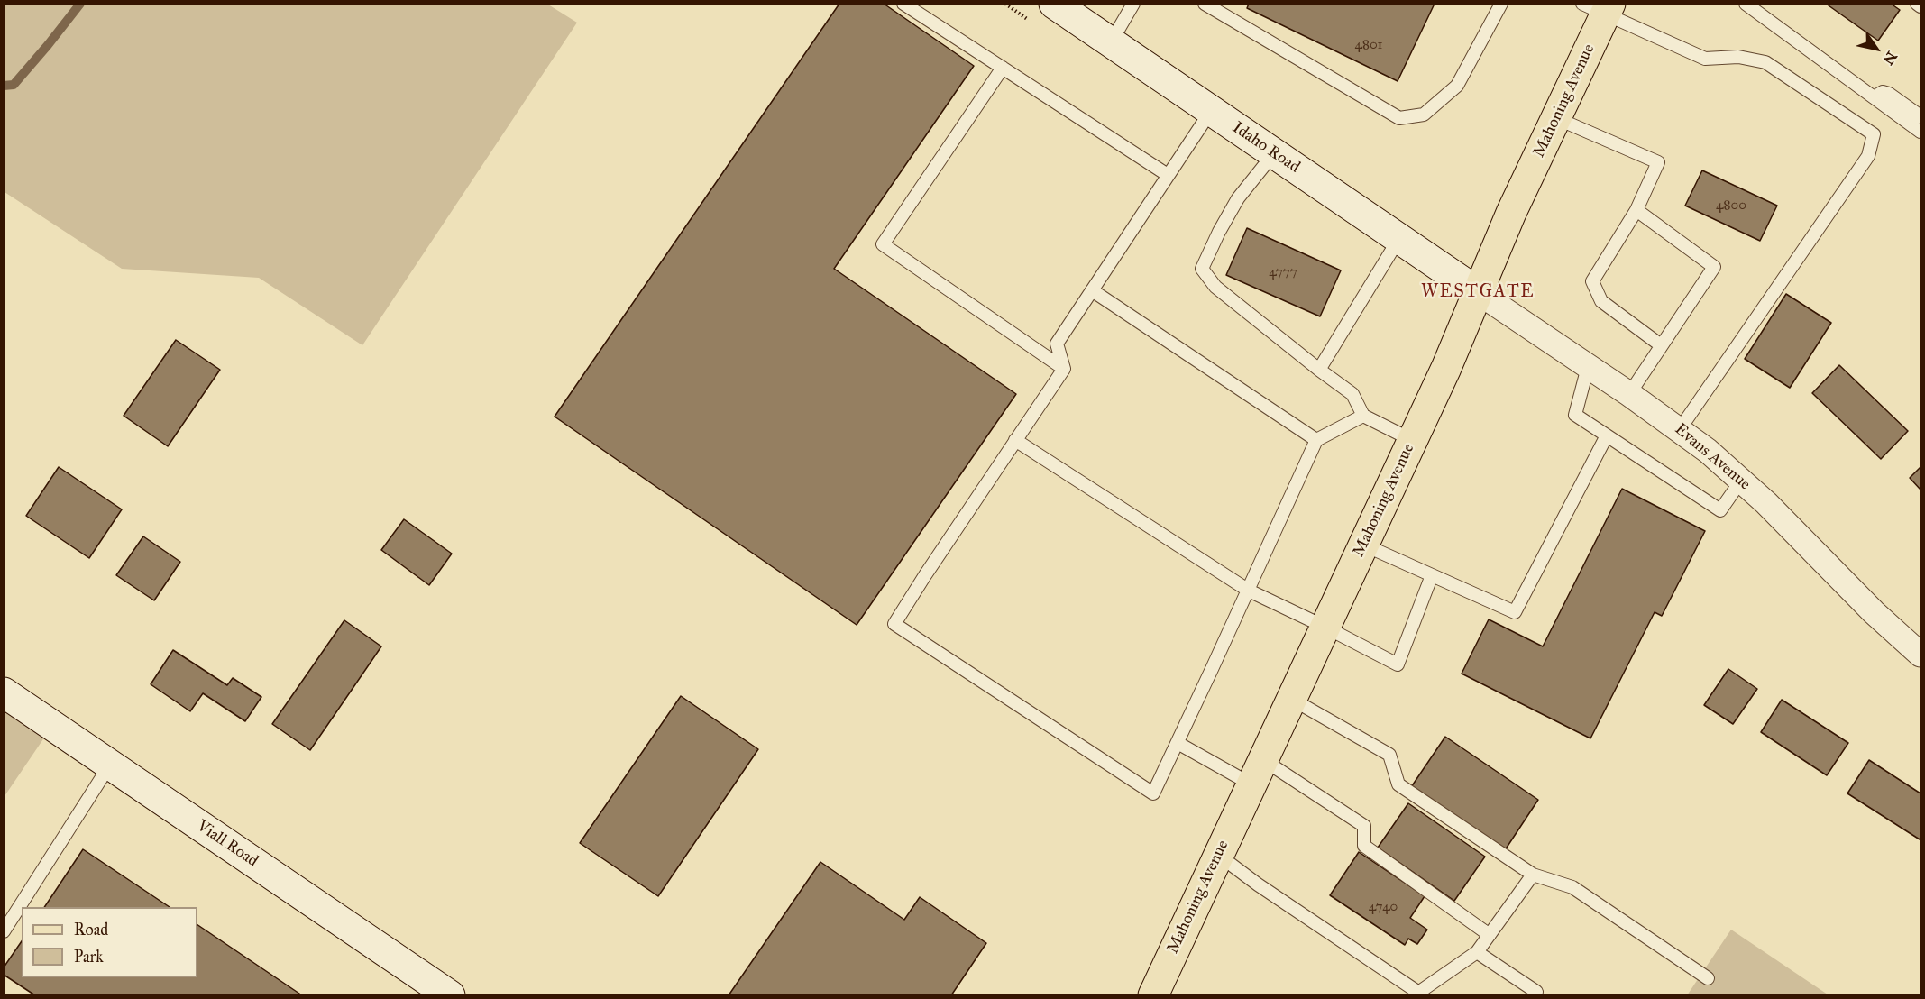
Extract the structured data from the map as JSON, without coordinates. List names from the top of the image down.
{
  "streets": {
    "main road": ["Mahoning Avenue"],
    "street": ["Idaho Road", "Evans Avenue", "Viall Road"]
  },
  "crossings": [
    ["Mahoning Avenue", "Idaho Road"],
    ["Mahoning Avenue", "Evans Avenue"],
    ["Idaho Road", "Evans Avenue"]
  ],
  "districts": ["WESTGATE"],
  "house_numbers": [
    "4801",
    "4800",
    "4777",
    "4740"
  ],
  "legend": ["Road", "Park"],
  "north": "bottom right"
}
